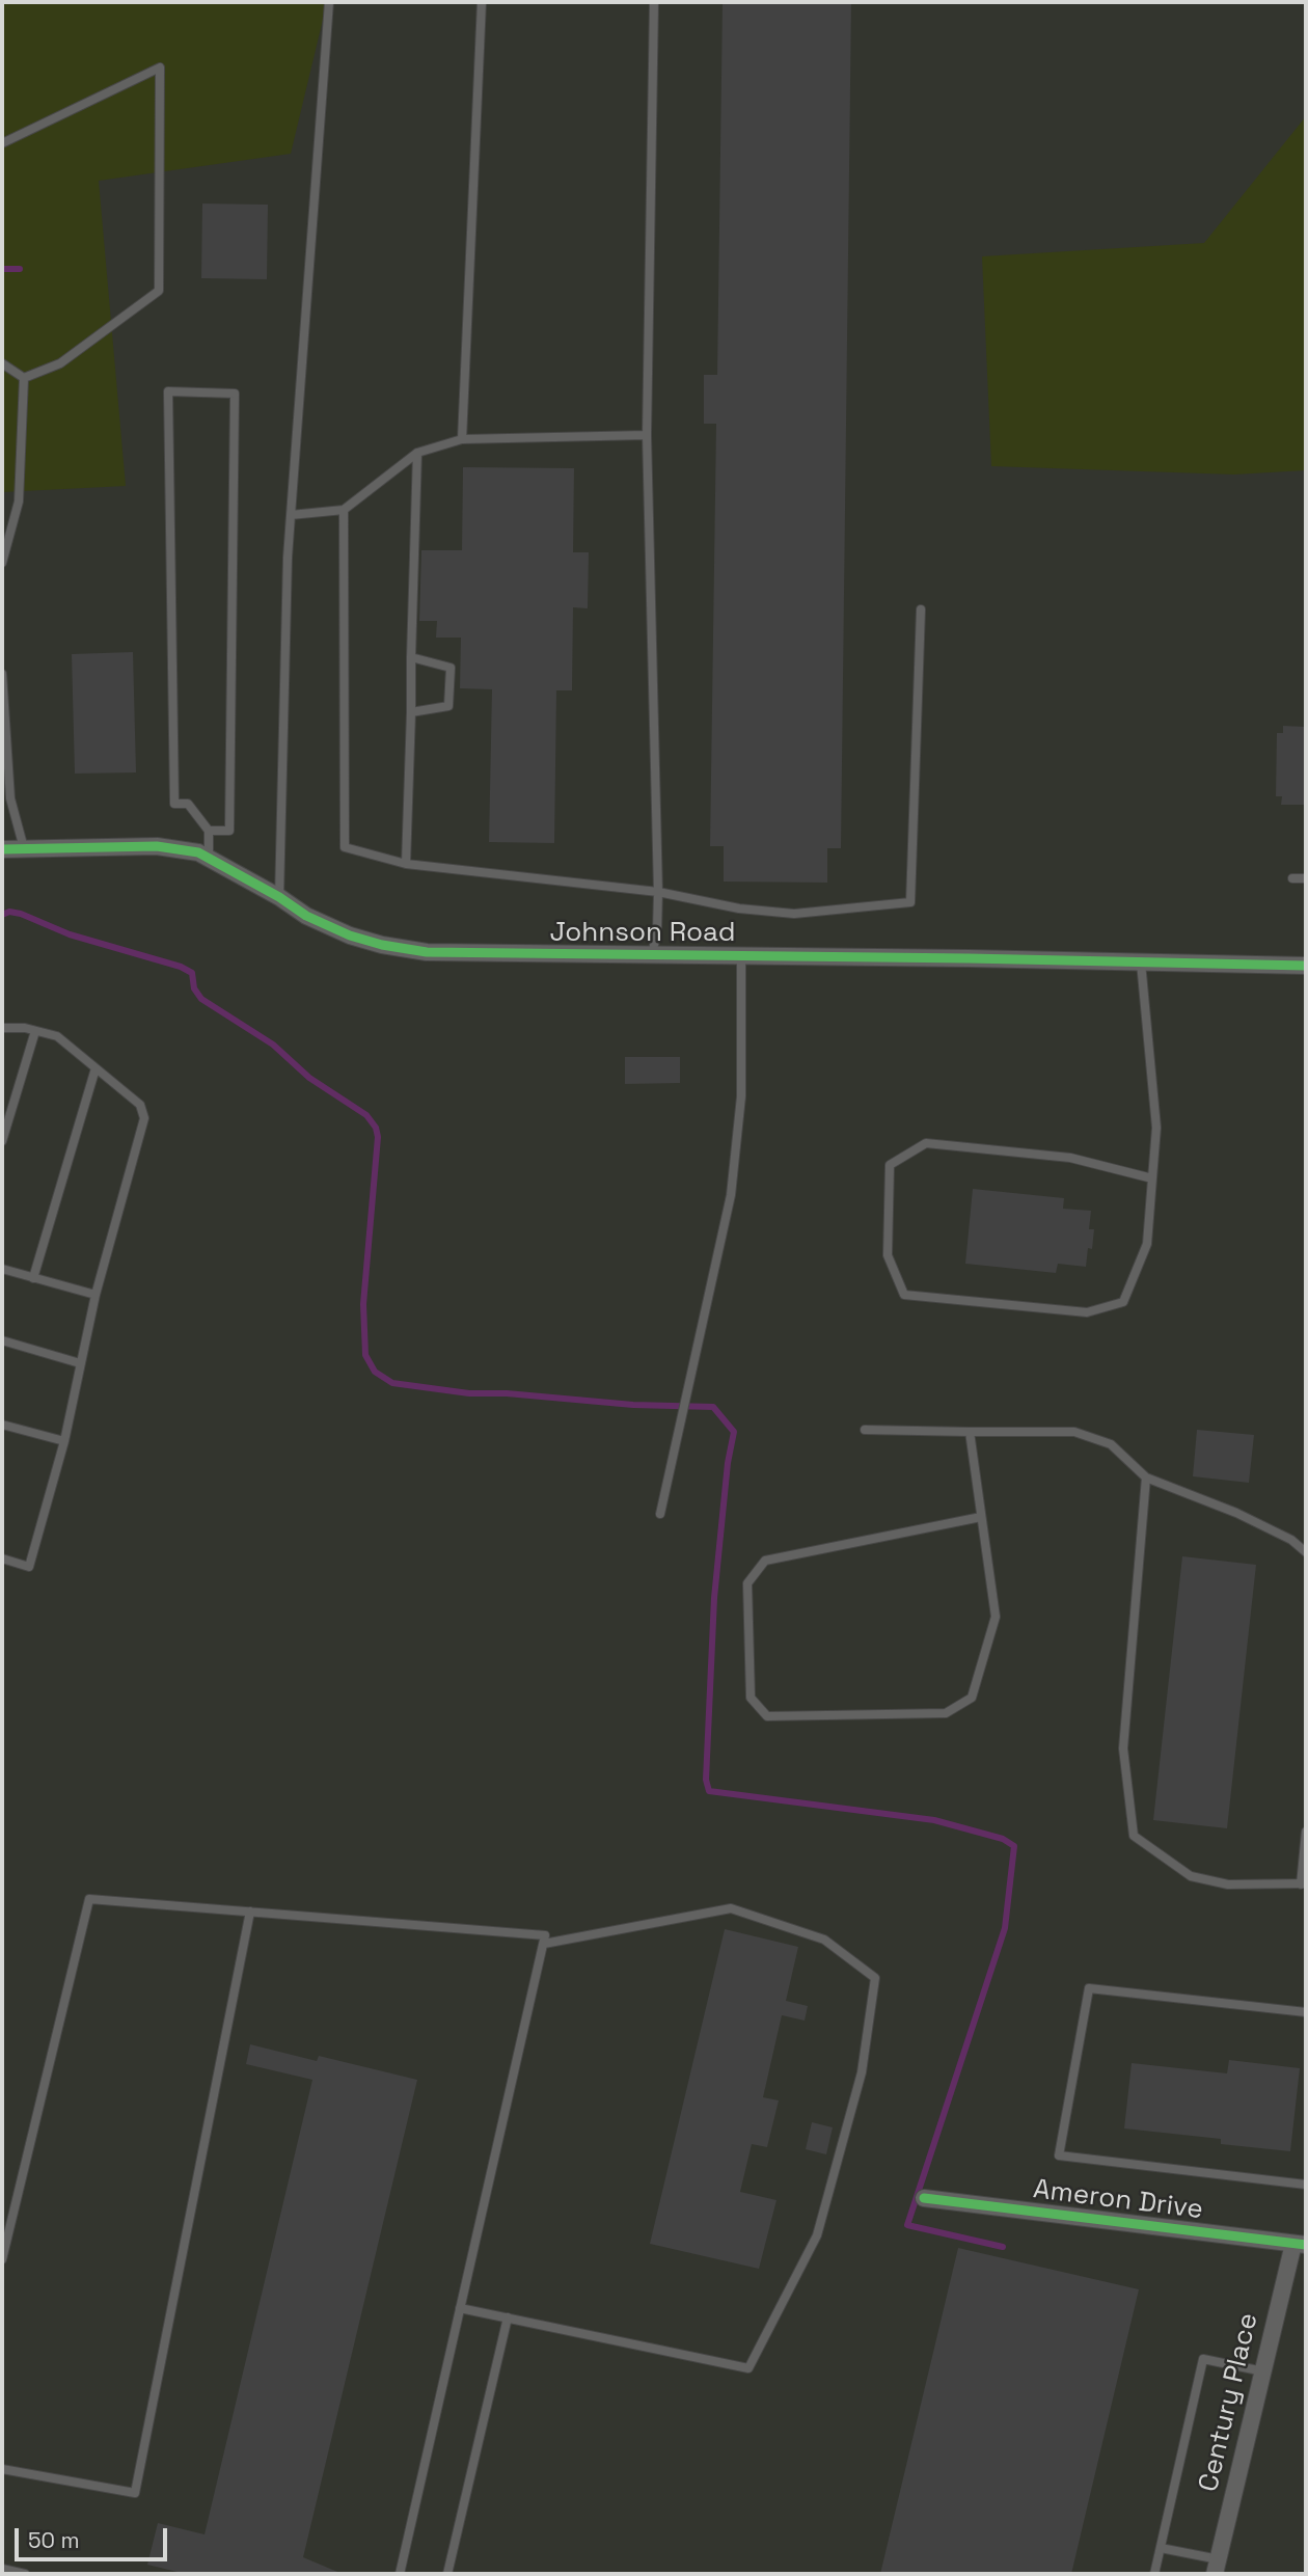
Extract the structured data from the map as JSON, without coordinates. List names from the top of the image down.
{
  "streets": {
    "street": ["Johnson Road", "Ameron Drive", "Century Place"]
  },
  "crossings": [
    ["Ameron Drive", "Century Place"]
  ],
  "scale_bar": "50 m"
}
